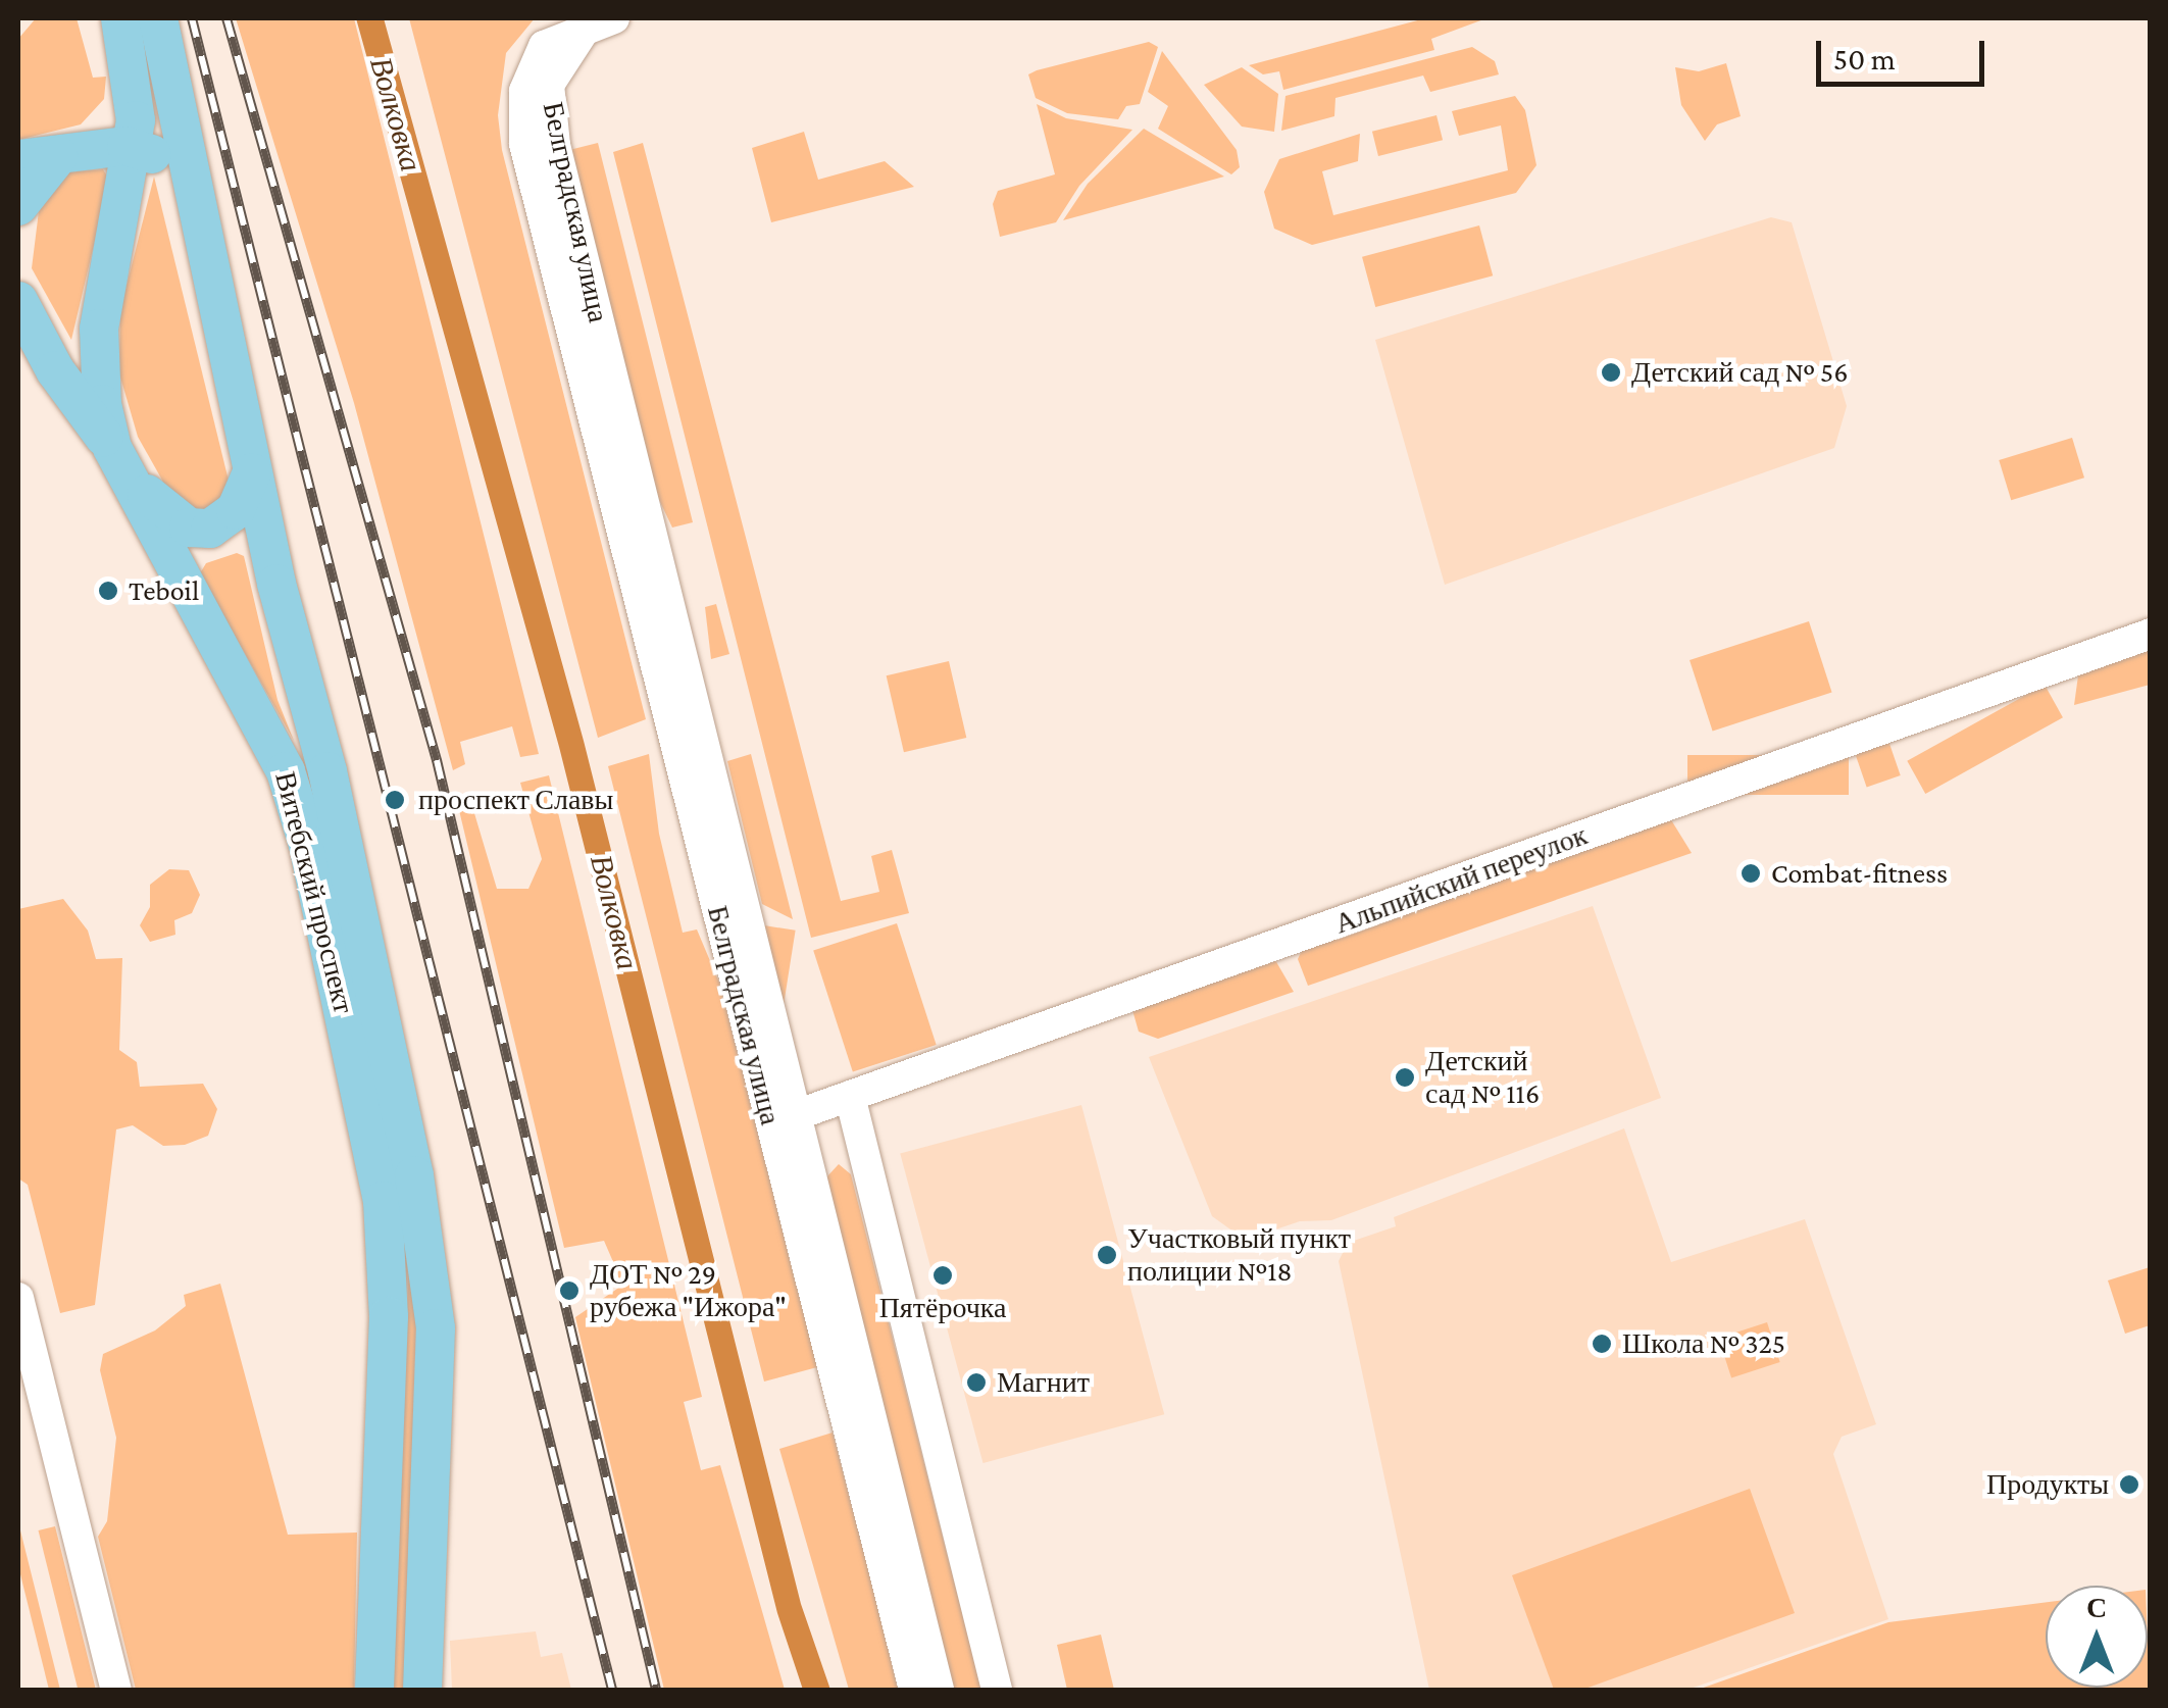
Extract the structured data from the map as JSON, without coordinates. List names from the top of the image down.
{
  "streets": {
    "main road": ["Витебский проспект"],
    "street": ["Белградская улица", "Альпийский переулок"]
  },
  "crossings": [
    ["Белградская улица", "Альпийский переулок"]
  ],
  "water": ["Волковка"],
  "places": [
    "Детский сад № 56",
    "Teboil",
    "проспект Славы",
    "Combat-fitness",
    "Детский сад № 116",
    "Участковый пункт полиции №18",
    "Пятёрочка",
    "ДОТ № 29 рубежа \"Ижора\"",
    "Школа № 325",
    "Магнит",
    "Продукты"
  ],
  "scale_bar": "50 m",
  "north": "top"
}
